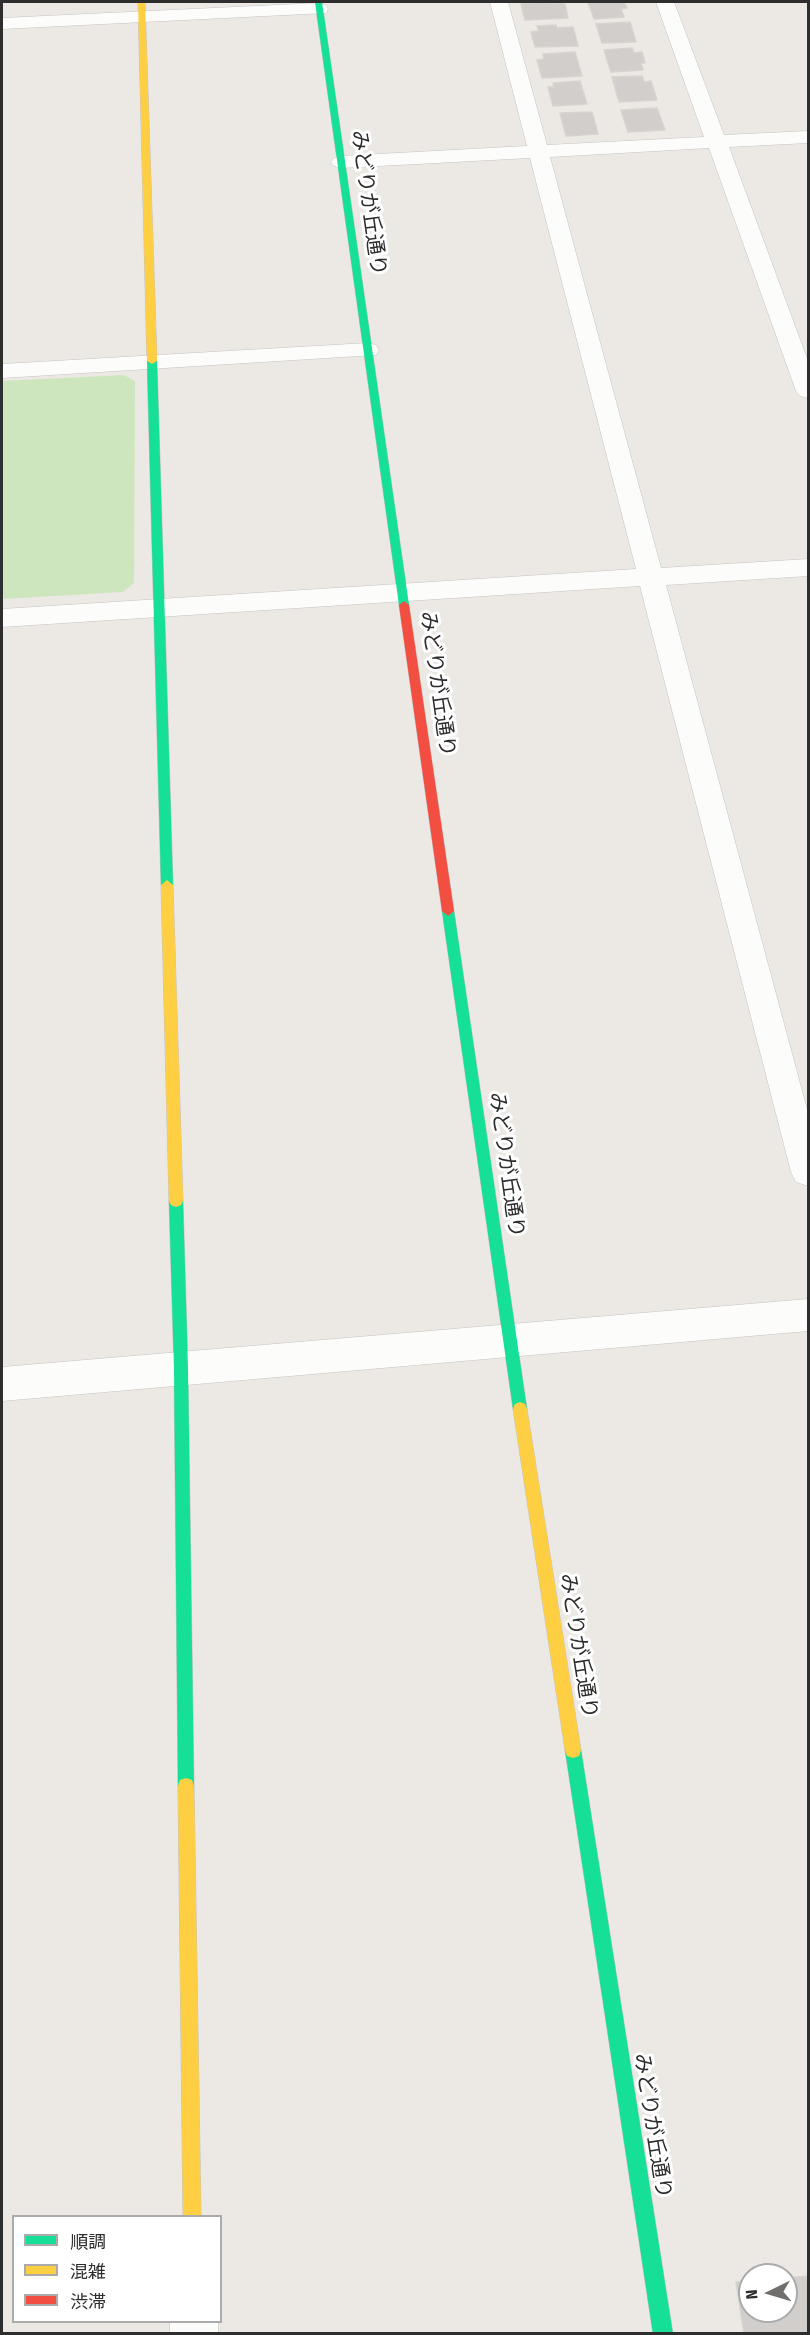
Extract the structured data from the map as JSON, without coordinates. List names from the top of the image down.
{
  "streets": {
    "street": ["みどりが丘通り"]
  },
  "legend": ["順調", "混雑", "渋滞"],
  "north": "left"
}
